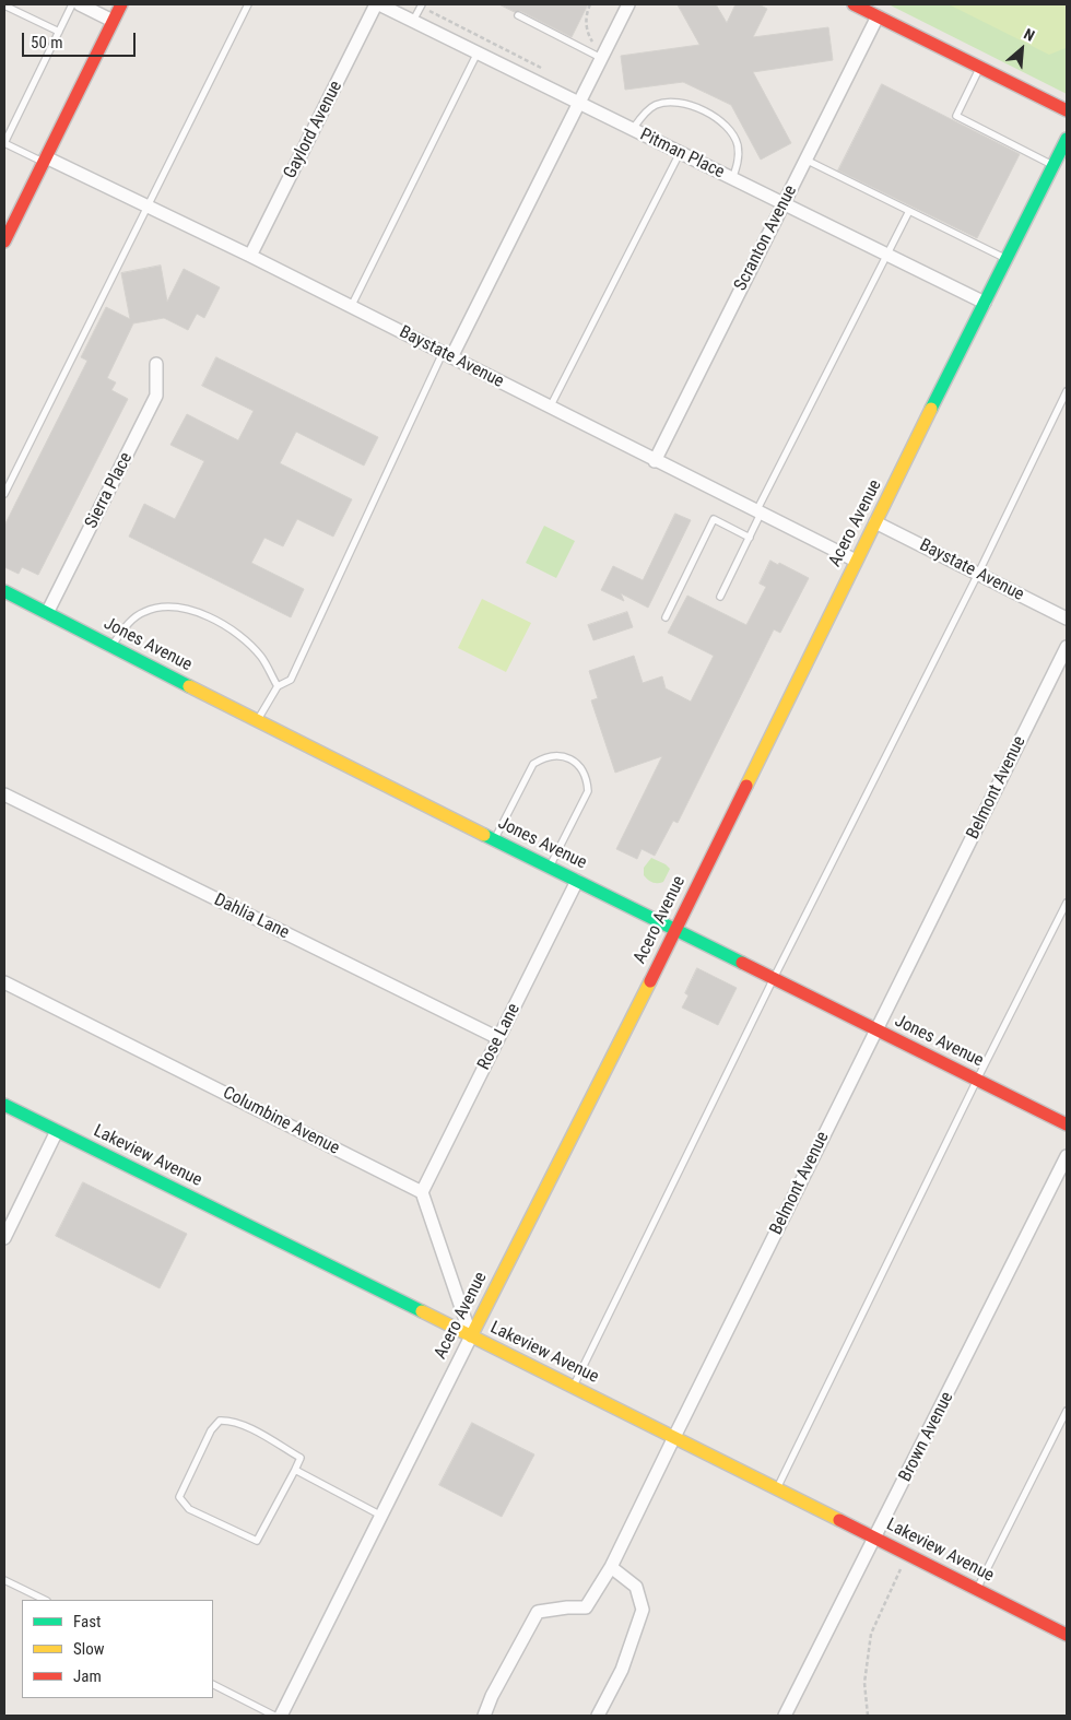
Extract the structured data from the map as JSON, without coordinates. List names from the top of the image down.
{
  "streets": {
    "street": [
      "Gaylord Avenue",
      "Pitman Place",
      "Scranton Avenue",
      "Baystate Avenue",
      "Sierra Place",
      "Acero Avenue",
      "Jones Avenue",
      "Belmont Avenue",
      "Dahlia Lane",
      "Rose Lane",
      "Columbine Avenue",
      "Lakeview Avenue",
      "Brown Avenue"
    ]
  },
  "crossings": [
    ["Gaylord Avenue", "Pitman Place"],
    ["Gaylord Avenue", "Baystate Avenue"],
    ["Pitman Place", "Scranton Avenue"],
    ["Pitman Place", "Acero Avenue"],
    ["Scranton Avenue", "Baystate Avenue"],
    ["Baystate Avenue", "Acero Avenue"],
    ["Sierra Place", "Jones Avenue"],
    ["Acero Avenue", "Jones Avenue"],
    ["Acero Avenue", "Lakeview Avenue"],
    ["Jones Avenue", "Belmont Avenue"],
    ["Jones Avenue", "Rose Lane"],
    ["Belmont Avenue", "Lakeview Avenue"],
    ["Dahlia Lane", "Rose Lane"],
    ["Rose Lane", "Columbine Avenue"],
    ["Lakeview Avenue", "Brown Avenue"]
  ],
  "legend": ["Fast", "Slow", "Jam"],
  "scale_bar": "50 m",
  "north": "top right"
}
